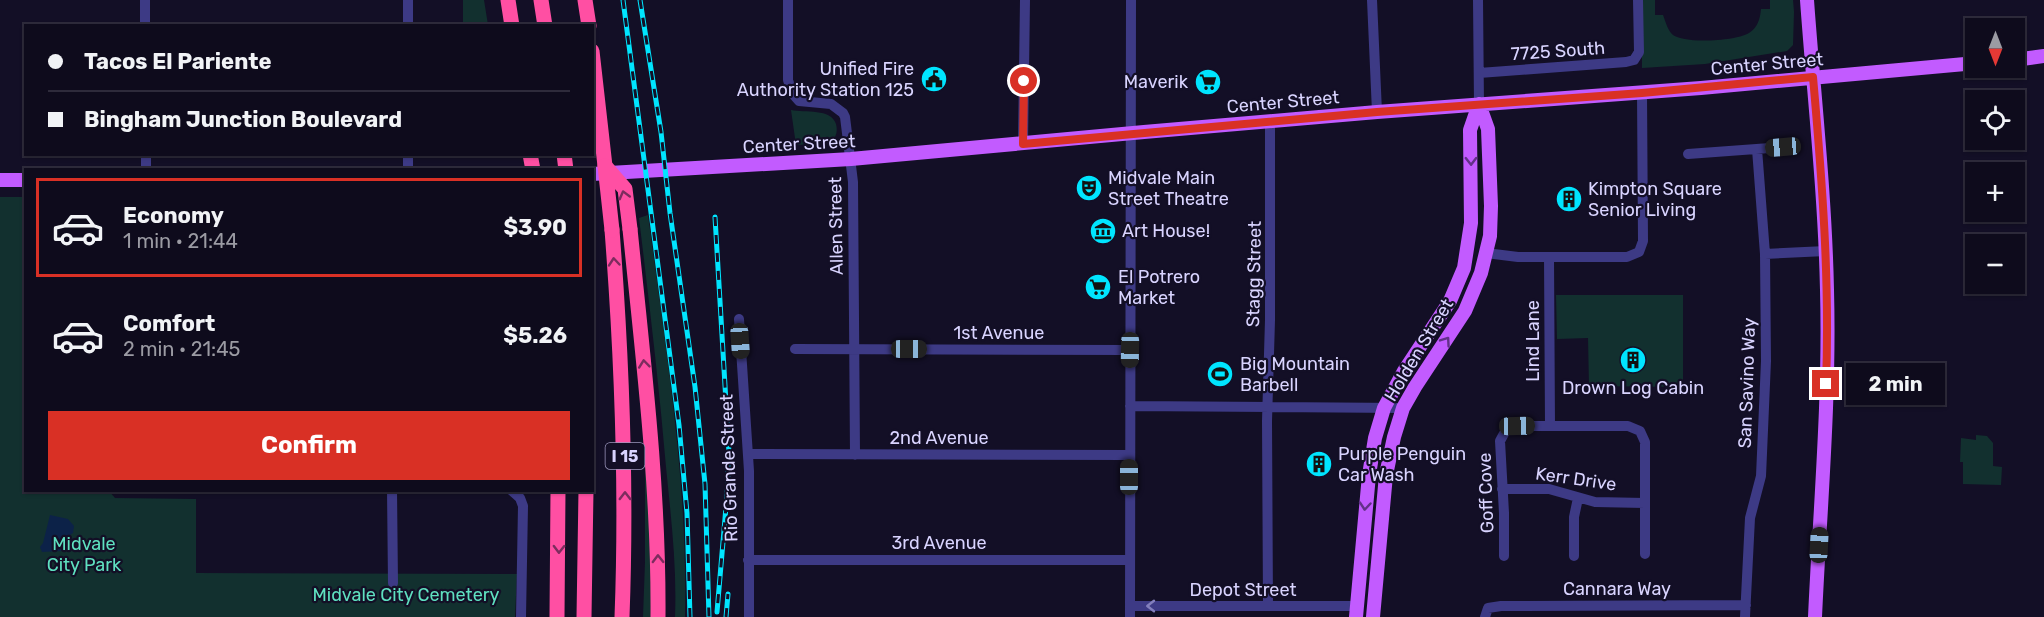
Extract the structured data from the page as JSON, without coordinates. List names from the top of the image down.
{
  "streets": {
    "highway": ["I 15"],
    "main road": ["Center Street", "Holden Street"],
    "street": [
      "7725 South",
      "Allen Street",
      "Stagg Street",
      "1st Avenue",
      "Lind Lane",
      "San Savino Way",
      "2nd Avenue",
      "Rio Grande Street",
      "Kerr Drive",
      "Goff Cove",
      "3rd Avenue",
      "Cannara Way",
      "Depot Street"
    ]
  },
  "crossings": [
    ["7725 South", "Holden Street"],
    ["Center Street", "Allen Street"],
    ["Center Street", "Stagg Street"],
    ["Center Street", "Holden Street"],
    ["Center Street", "I 15"],
    ["Allen Street", "1st Avenue"],
    ["Allen Street", "2nd Avenue"],
    ["Stagg Street", "Depot Street"],
    ["Lind Lane", "Goff Cove"],
    ["Holden Street", "Depot Street"],
    ["San Savino Way", "Cannara Way"],
    ["2nd Avenue", "Rio Grande Street"],
    ["Rio Grande Street", "3rd Avenue"],
    ["Kerr Drive", "Goff Cove"]
  ],
  "one_way": ["Depot Street"],
  "parks": ["Midvale City Park", "Midvale City Cemetery"],
  "places": {
    "public building": ["Unified Fire Authority Station 125"],
    "supermarket": ["Maverik", "El Potrero Market"],
    "theatre": ["Midvale Main Street Theatre"],
    "building": ["Kimpton Square Senior Living", "Drown Log Cabin", "Purple Penguin Car Wash"],
    "museum": ["Art House!"],
    "sports": ["Big Mountain Barbell"]
  },
  "north": "bottom",
  "page": {
    "map_buttons": ["+", "−"],
    "banner": ["Tacos El Pariente", "Bingham Junction Boulevard"],
    "list": [
      {
        "name": "Economy",
        "note": "1 min · 21:44",
        "value": "$3.90"
      },
      {
        "name": "Comfort",
        "note": "2 min · 21:45",
        "value": "$5.26"
      }
    ],
    "bubble": "2 min",
    "buttons": "Confirm"
  }
}
